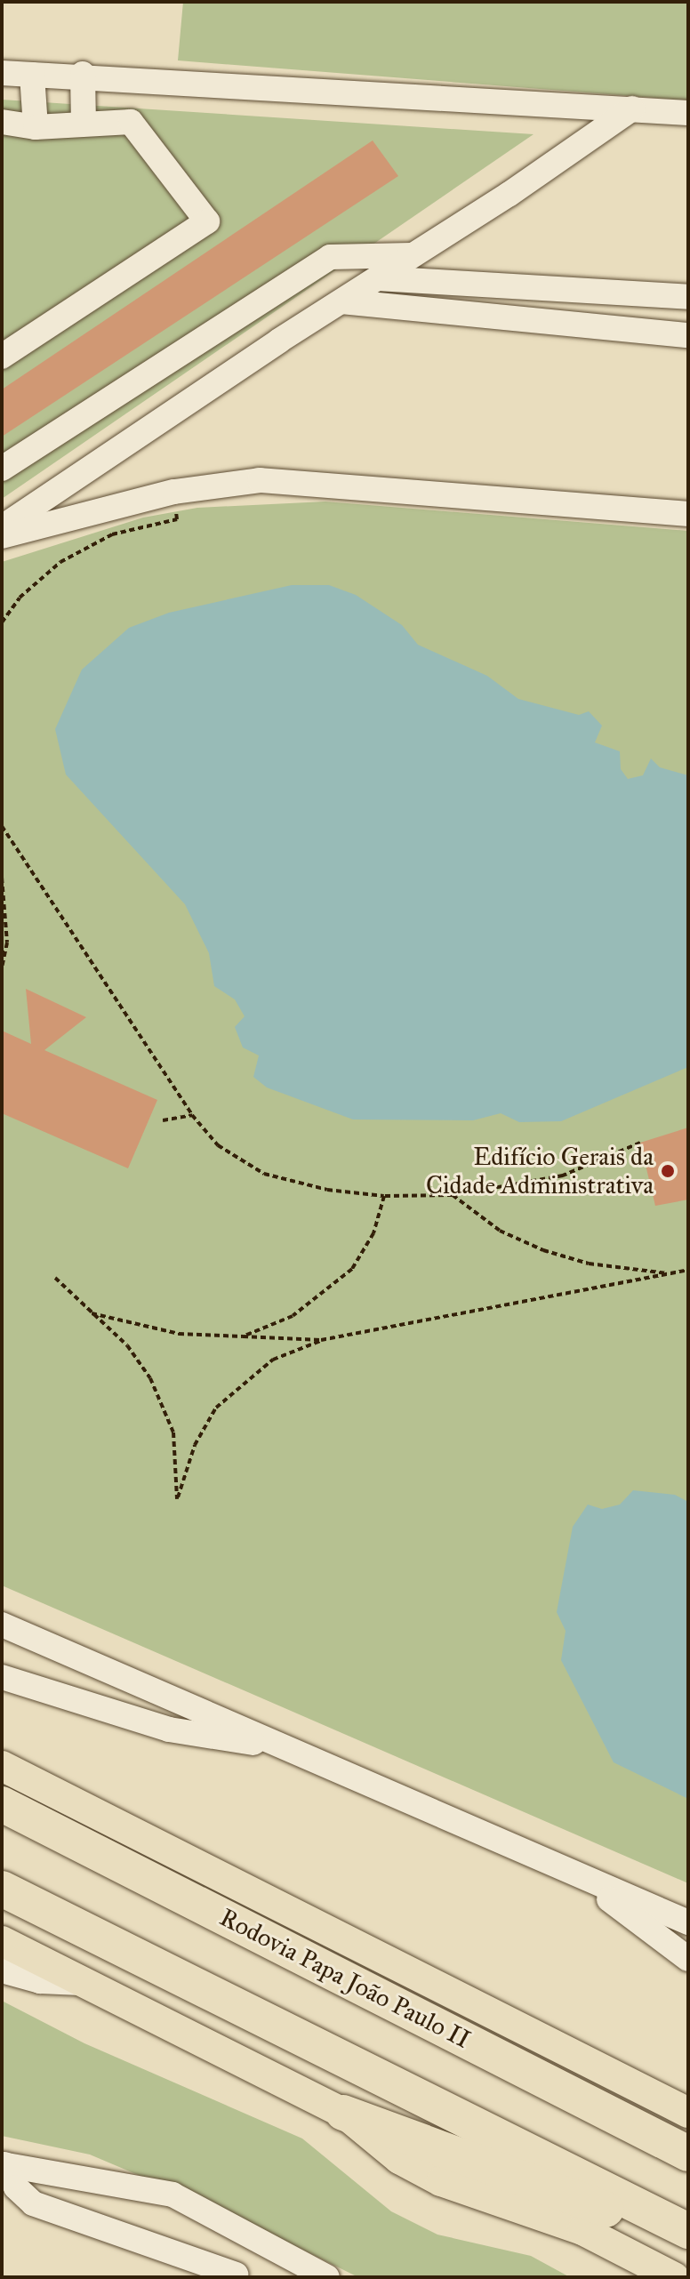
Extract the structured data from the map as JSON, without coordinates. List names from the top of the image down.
{
  "streets": {
    "highway": ["Rodovia Papa João Paulo II"]
  },
  "places": ["Edifício Gerais da Cidade Administrativa"]
}
